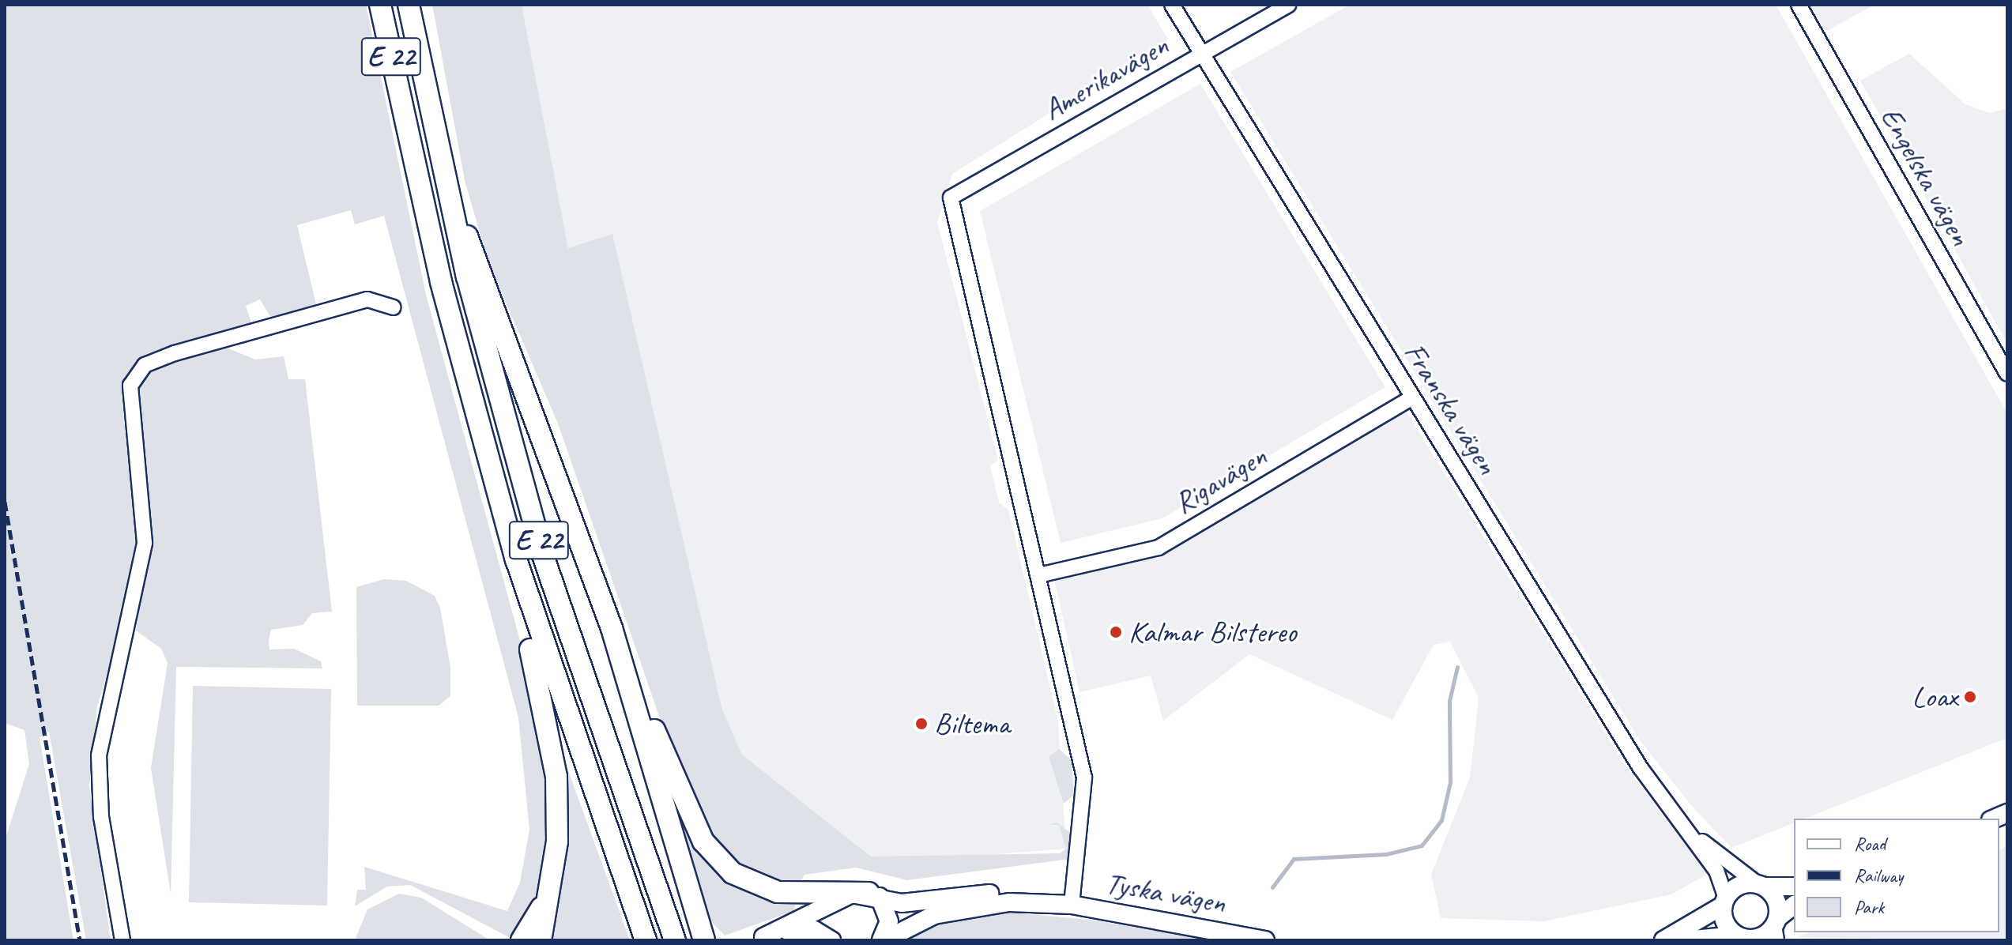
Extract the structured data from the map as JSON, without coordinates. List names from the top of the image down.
{
  "streets": {
    "highway": ["E 22"],
    "main road": ["Tyska vägen"],
    "street": [
      "Amerikavägen",
      "Engelska vägen",
      "Franska vägen",
      "Rigavägen"
    ]
  },
  "crossings": [
    ["Amerikavägen", "Franska vägen"],
    ["Amerikavägen", "Rigavägen"],
    ["Franska vägen", "Rigavägen"]
  ],
  "places": ["Kalmar Bilstereo", "Loax", "Biltema"],
  "legend": ["Road", "Railway", "Park"]
}
